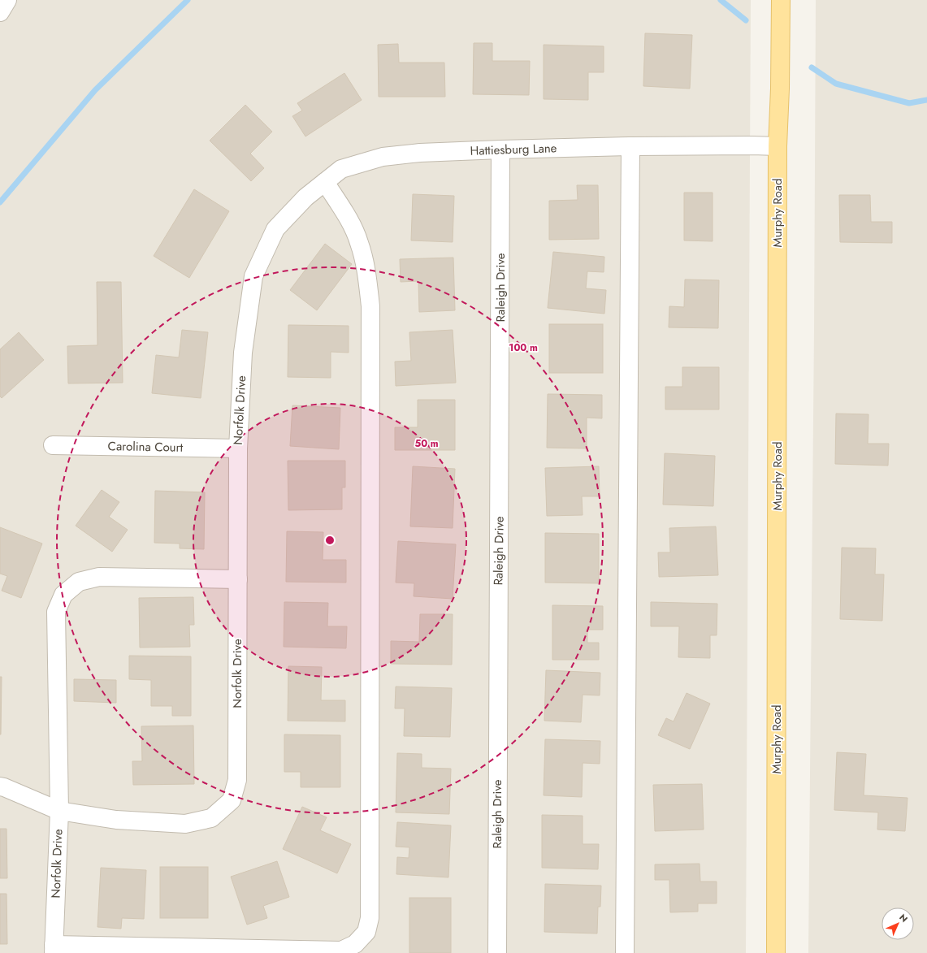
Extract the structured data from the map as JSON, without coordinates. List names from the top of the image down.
{
  "streets": {
    "main road": ["Murphy Road"],
    "street": [
      "Hattiesburg Lane",
      "Raleigh Drive",
      "Norfolk Drive",
      "Carolina Court"
    ]
  },
  "crossings": [
    ["Hattiesburg Lane", "Murphy Road"],
    ["Hattiesburg Lane", "Raleigh Drive"],
    ["Hattiesburg Lane", "Norfolk Drive"],
    ["Norfolk Drive", "Carolina Court"]
  ],
  "north": "top right",
  "rings": ["100 m", "50 m"]
}
